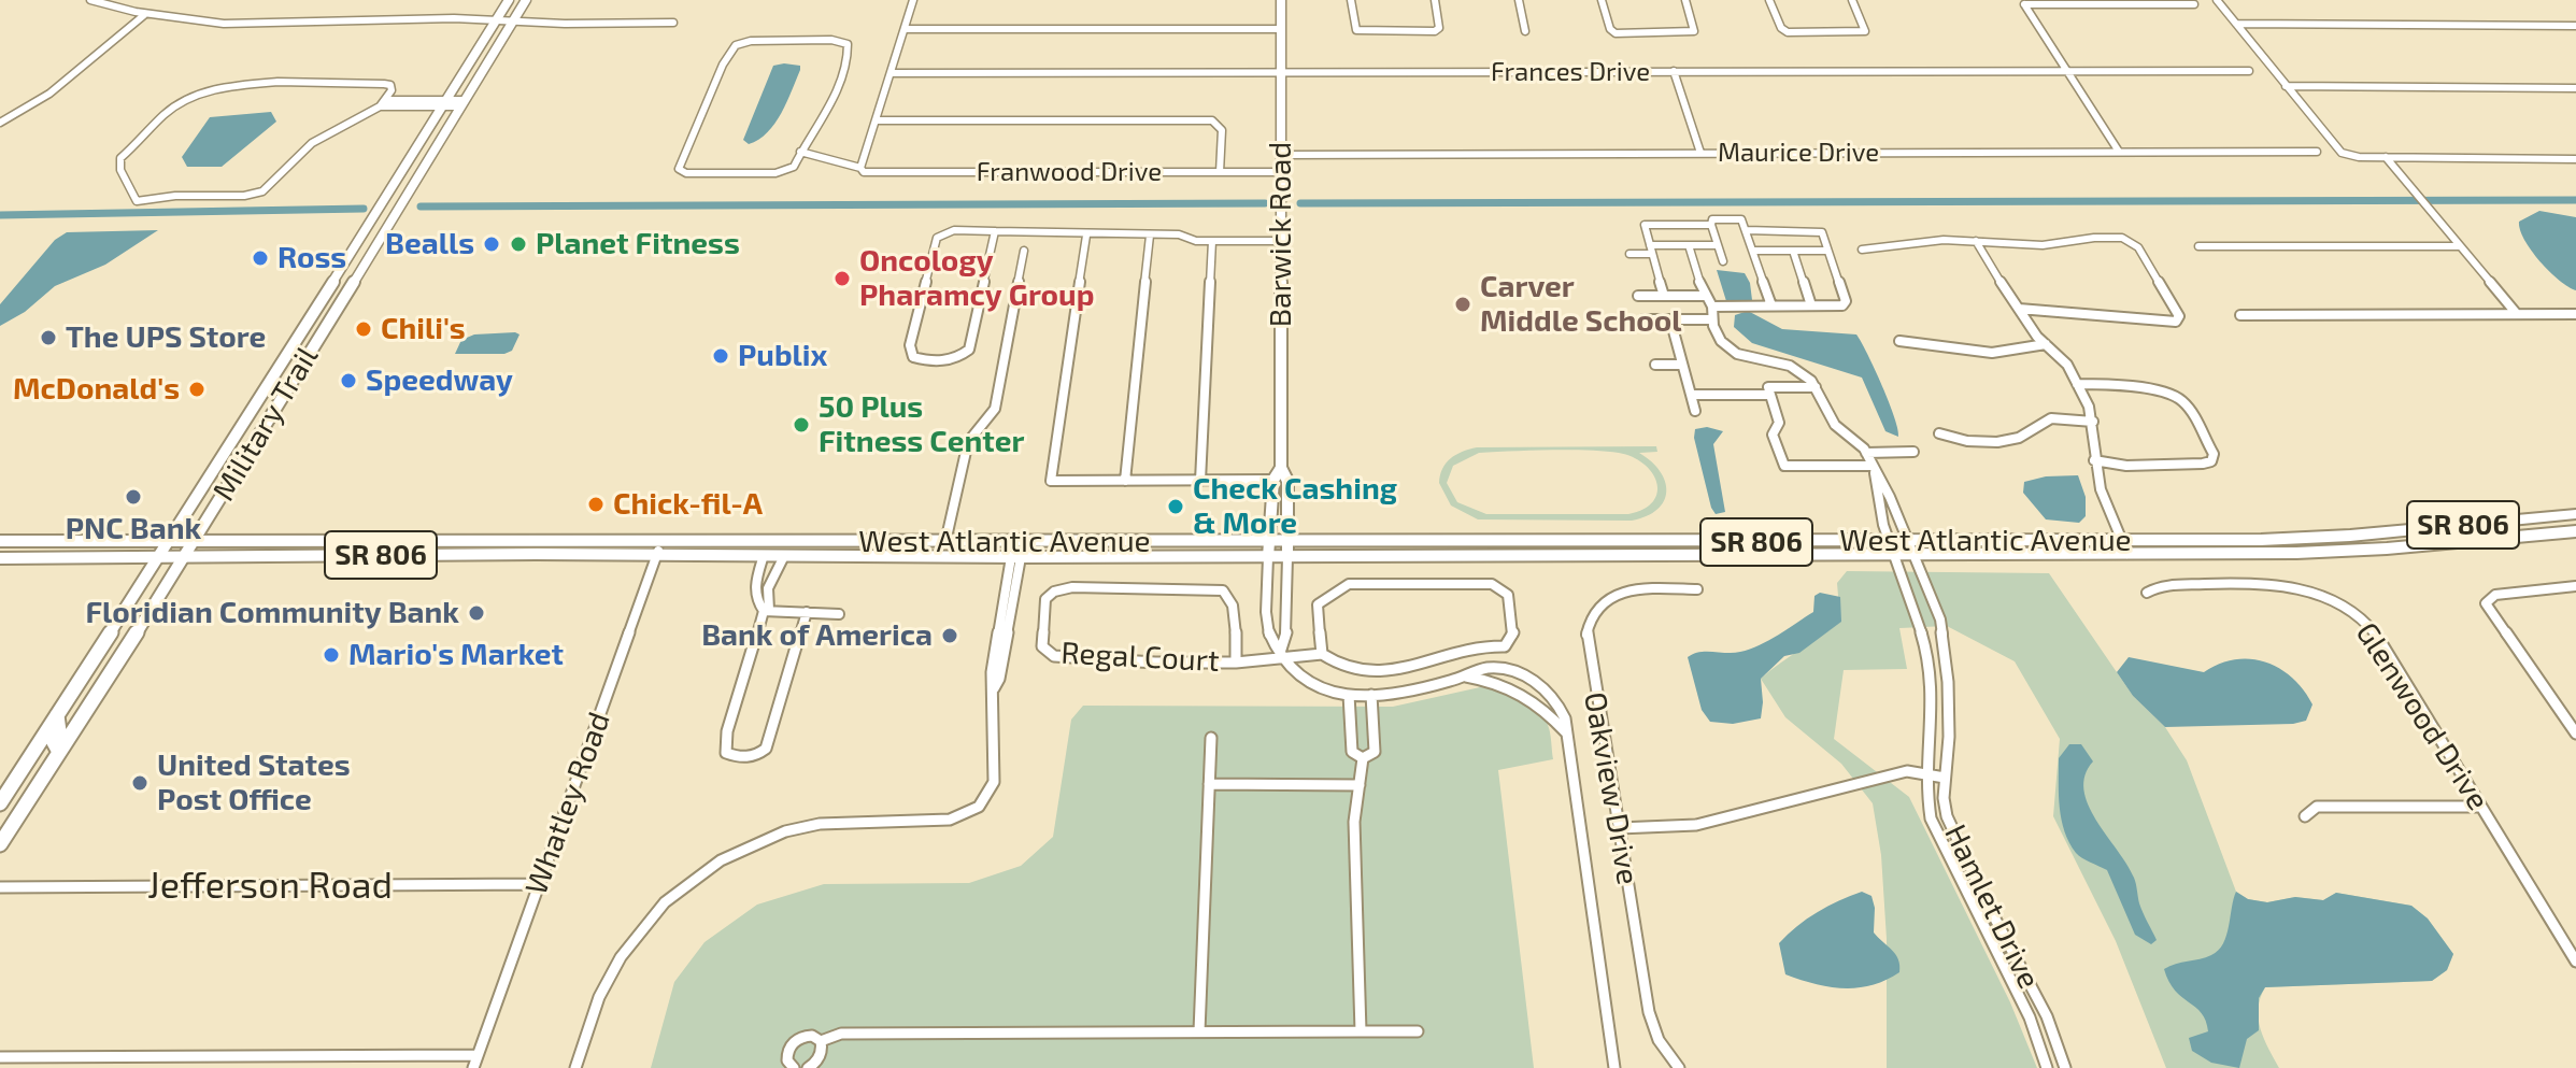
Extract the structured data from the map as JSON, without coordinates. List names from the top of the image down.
{
  "streets": {
    "main road": [
      "Barwick Road",
      "Military Trail",
      "SR 806",
      "West Atlantic Avenue"
    ],
    "street": [
      "Frances Drive",
      "Maurice Drive",
      "Franwood Drive",
      "Regal Court",
      "Glenwood Drive",
      "Oakview Drive",
      "Whatley Road",
      "Jefferson Road",
      "Hamlet Drive"
    ]
  },
  "crossings": [
    ["Frances Drive", "Barwick Road"],
    ["Maurice Drive", "Barwick Road"],
    ["Franwood Drive", "Barwick Road"],
    ["Barwick Road", "West Atlantic Avenue"],
    ["Military Trail", "West Atlantic Avenue"],
    ["West Atlantic Avenue", "Whatley Road"],
    ["West Atlantic Avenue", "Hamlet Drive"],
    ["Whatley Road", "Jefferson Road"]
  ],
  "places": [
    "Bealls",
    "Planet Fitness",
    "Ross",
    "Oncology Pharamcy Group",
    "Carver Middle School",
    "Chili's",
    "The UPS Store",
    "Publix",
    "Speedway",
    "McDonald's",
    "50 Plus Fitness Center",
    "PNC Bank",
    "Chick-fil-A",
    "Check Cashing & More",
    "Floridian Community Bank",
    "Bank of America",
    "Mario's Market",
    "United States Post Office"
  ]
}
